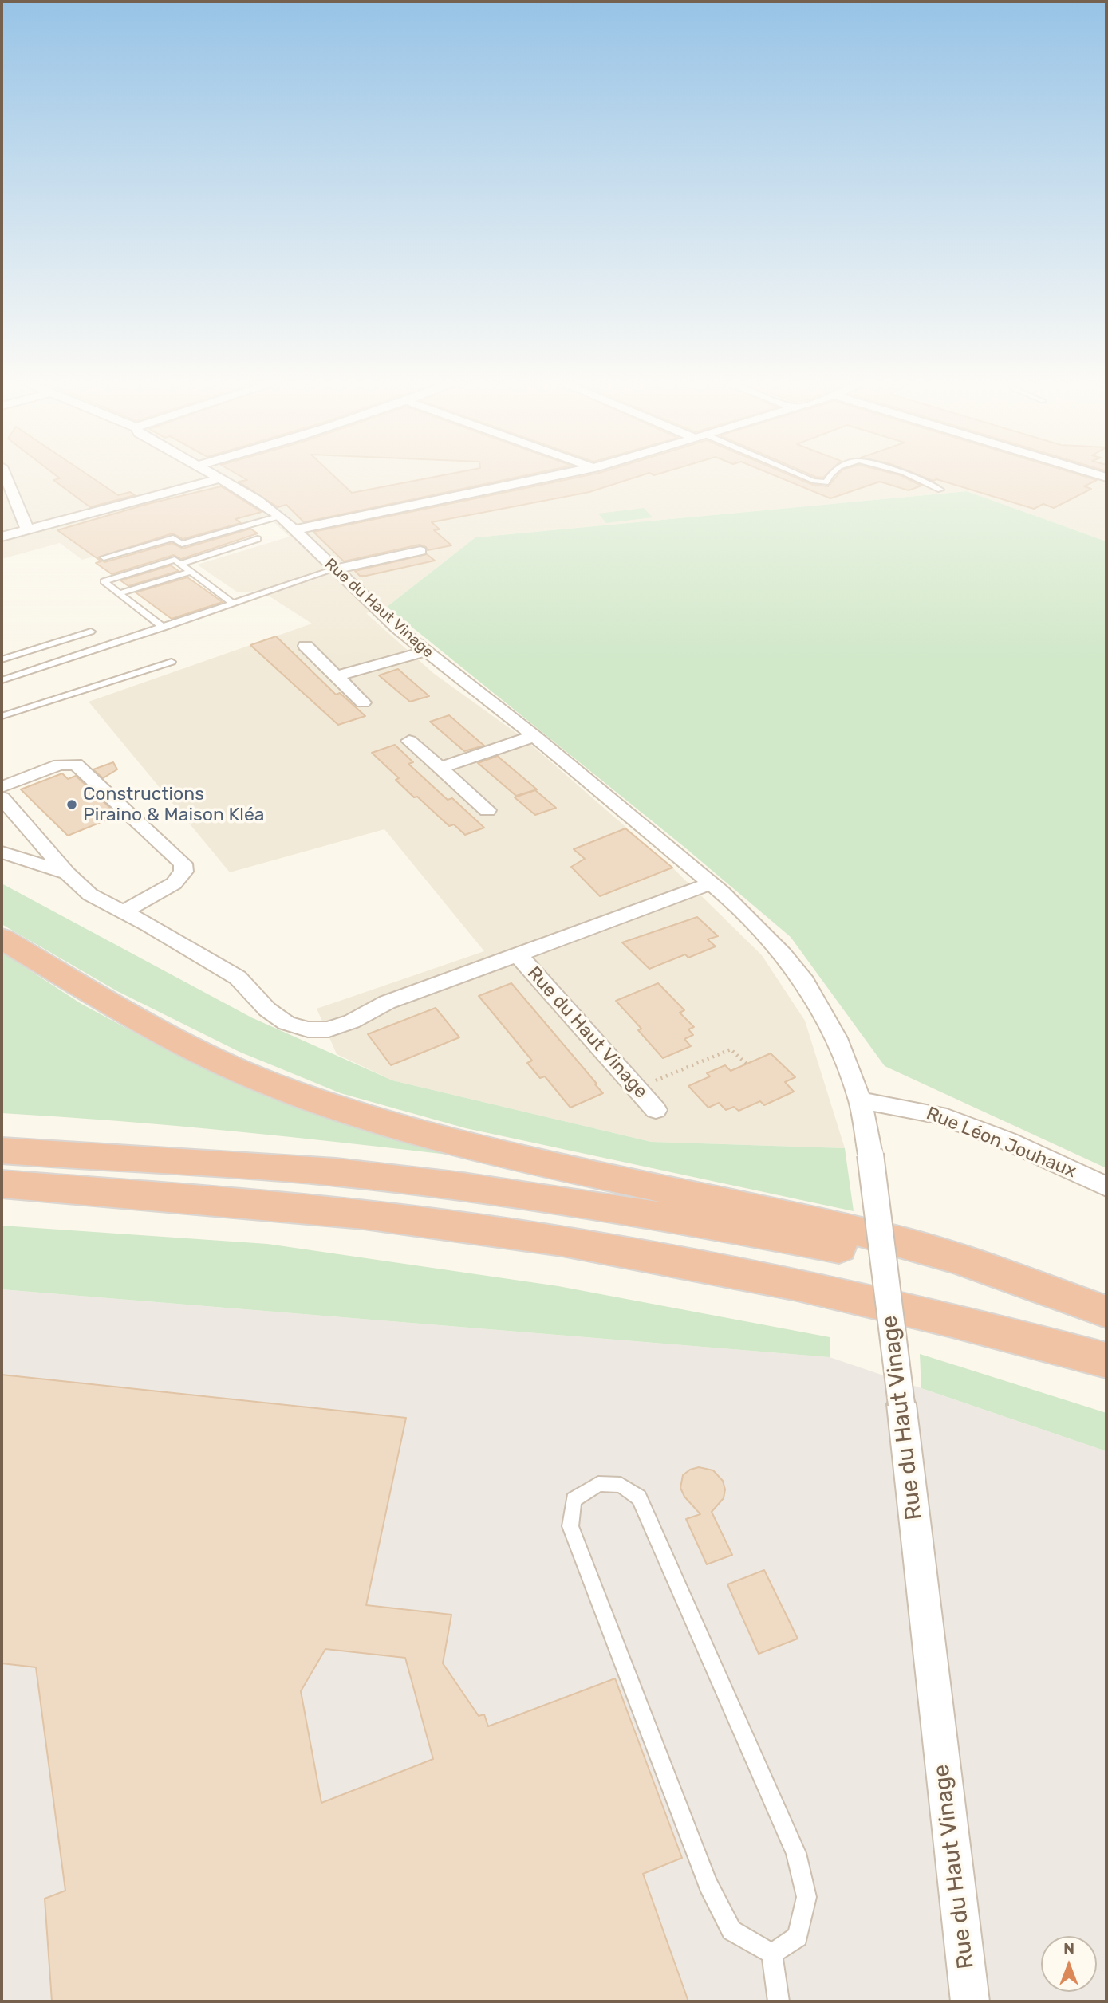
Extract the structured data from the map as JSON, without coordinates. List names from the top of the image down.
{
  "streets": {
    "street": ["Rue du Haut Vinage", "Rue Léon Jouhaux"]
  },
  "crossings": [
    ["Rue du Haut Vinage", "Rue Léon Jouhaux"]
  ],
  "places": ["Constructions Piraino & Maison Kléa"],
  "north": "top"
}
